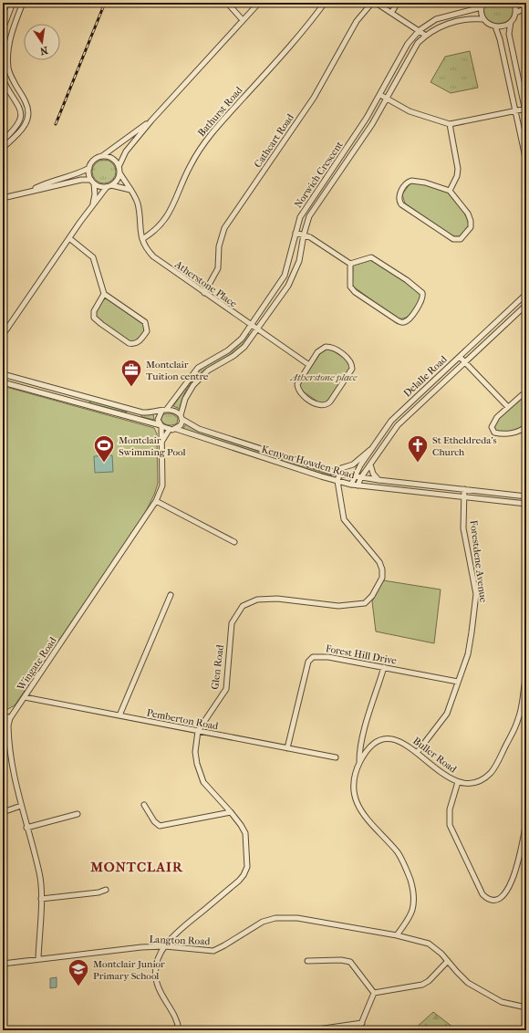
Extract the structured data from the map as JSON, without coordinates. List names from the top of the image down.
{
  "streets": {
    "street": [
      "Bathurst Road",
      "Cathcart Road",
      "Norwich Crescent",
      "Atherstone Place",
      "Delalle Road",
      "Kenyon Howden Road",
      "Forestdene Avenue",
      "Forest Hill Drive",
      "Wingate Road",
      "Glen Road",
      "Pemberton Road",
      "Buller Road",
      "Langton Road"
    ]
  },
  "crossings": [
    ["Bathurst Road", "Atherstone Place"],
    ["Cathcart Road", "Atherstone Place"],
    ["Norwich Crescent", "Atherstone Place"],
    ["Norwich Crescent", "Kenyon Howden Road"],
    ["Norwich Crescent", "Wingate Road"],
    ["Delalle Road", "Kenyon Howden Road"],
    ["Kenyon Howden Road", "Forestdene Avenue"],
    ["Kenyon Howden Road", "Wingate Road"],
    ["Kenyon Howden Road", "Glen Road"],
    ["Forestdene Avenue", "Forest Hill Drive"],
    ["Forestdene Avenue", "Buller Road"],
    ["Forest Hill Drive", "Pemberton Road"],
    ["Wingate Road", "Pemberton Road"],
    ["Glen Road", "Pemberton Road"],
    ["Glen Road", "Langton Road"],
    ["Buller Road", "Langton Road"]
  ],
  "districts": ["MONTCLAIR"],
  "parks": ["Atherstone place"],
  "places": {
    "office": ["Montclair Tuition centre"],
    "sports": ["Montclair Swimming Pool"],
    "church": ["St Etheldreda's Church"],
    "school or university": ["Montclair Junior Primary School"]
  },
  "north": "bottom"
}
